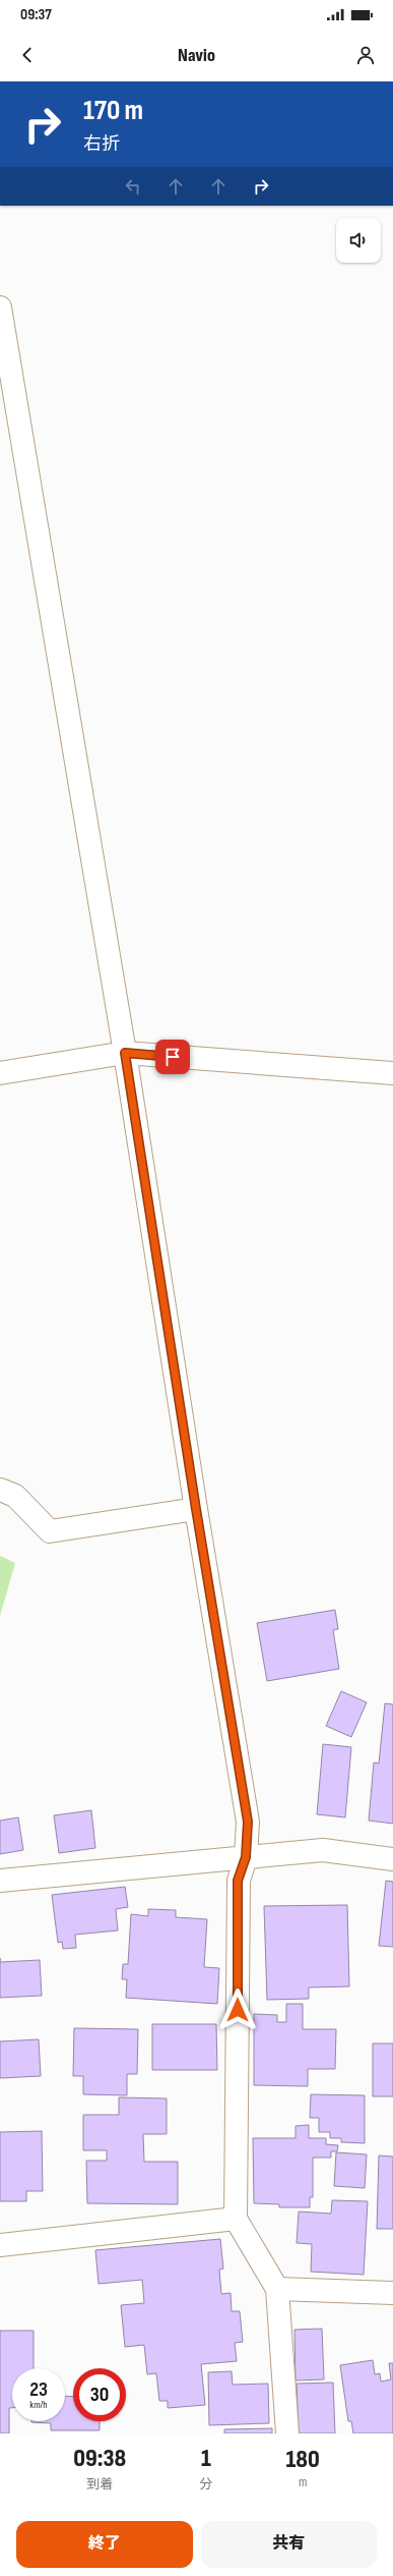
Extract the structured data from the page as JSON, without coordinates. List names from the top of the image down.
{
  "page": {
    "status": "09:37",
    "header": "Navio",
    "turn": ["170 m", "右折"],
    "speed": "23 km/h",
    "limit": "30",
    "eta": [
      "09:38",
      "到着",
      "1",
      "分",
      "180",
      "m"
    ],
    "buttons": ["終了", "共有"]
  }
}
